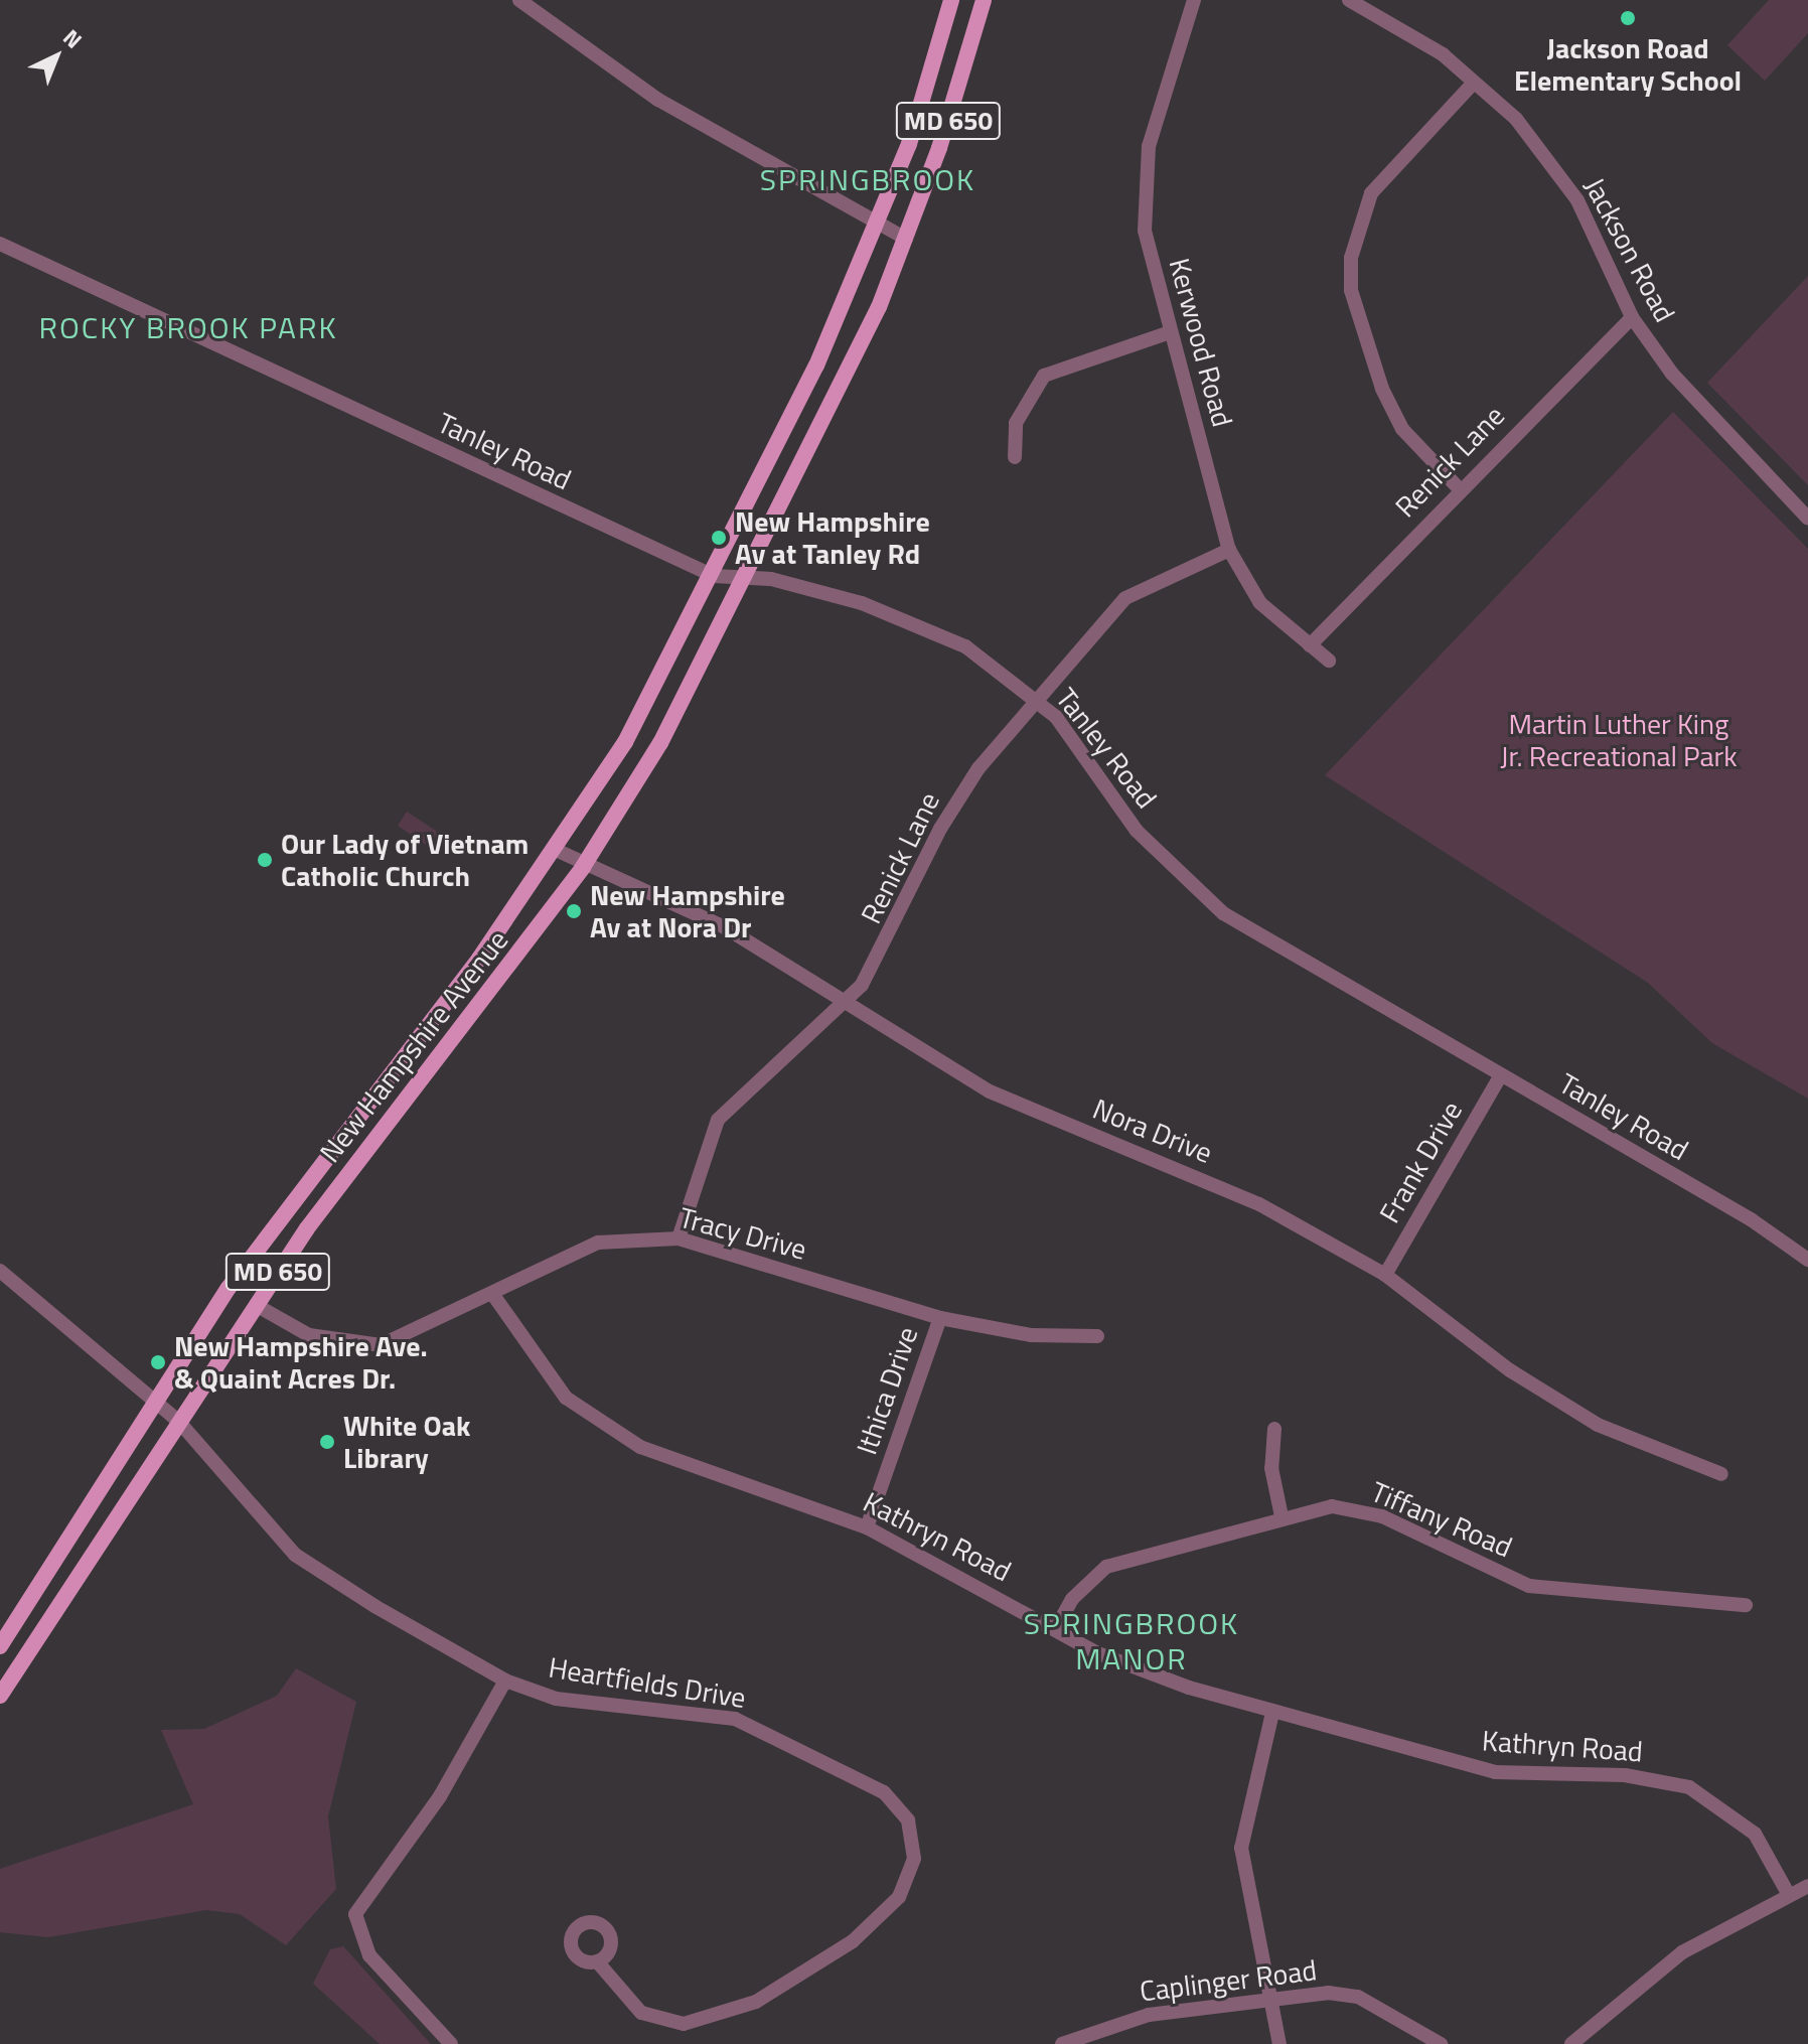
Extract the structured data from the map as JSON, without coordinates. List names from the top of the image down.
{
  "streets": {
    "main road": ["MD 650", "New Hampshire Avenue"],
    "street": [
      "Jackson Road",
      "Kerwood Road",
      "Tanley Road",
      "Renick Lane",
      "Nora Drive",
      "Frank Drive",
      "Tracy Drive",
      "Ithica Drive",
      "Tiffany Road",
      "Kathryn Road",
      "Heartfields Drive",
      "Caplinger Road"
    ]
  },
  "crossings": [
    ["Jackson Road", "Renick Lane"],
    ["Kerwood Road", "Renick Lane"],
    ["Tanley Road", "Renick Lane"],
    ["Tanley Road", "New Hampshire Avenue"],
    ["Tanley Road", "Frank Drive"],
    ["Renick Lane", "Nora Drive"],
    ["Renick Lane", "Tracy Drive"],
    ["New Hampshire Avenue", "Nora Drive"],
    ["New Hampshire Avenue", "Tracy Drive"],
    ["New Hampshire Avenue", "Heartfields Drive"],
    ["Nora Drive", "Frank Drive"],
    ["Tracy Drive", "Ithica Drive"],
    ["Tracy Drive", "Kathryn Road"],
    ["Ithica Drive", "Kathryn Road"],
    ["Tiffany Road", "Kathryn Road"]
  ],
  "districts": ["SPRINGBROOK", "ROCKY BROOK PARK", "SPRINGBROOK MANOR"],
  "parks": ["Martin Luther King Jr. Recreational Park"],
  "places": [
    "Jackson Road Elementary School",
    "New Hampshire Av at Tanley Rd",
    "Our Lady of Vietnam Catholic Church",
    "New Hampshire Av at Nora Dr",
    "New Hampshire Ave. & Quaint Acres Dr.",
    "White Oak Library"
  ],
  "north": "top right"
}
